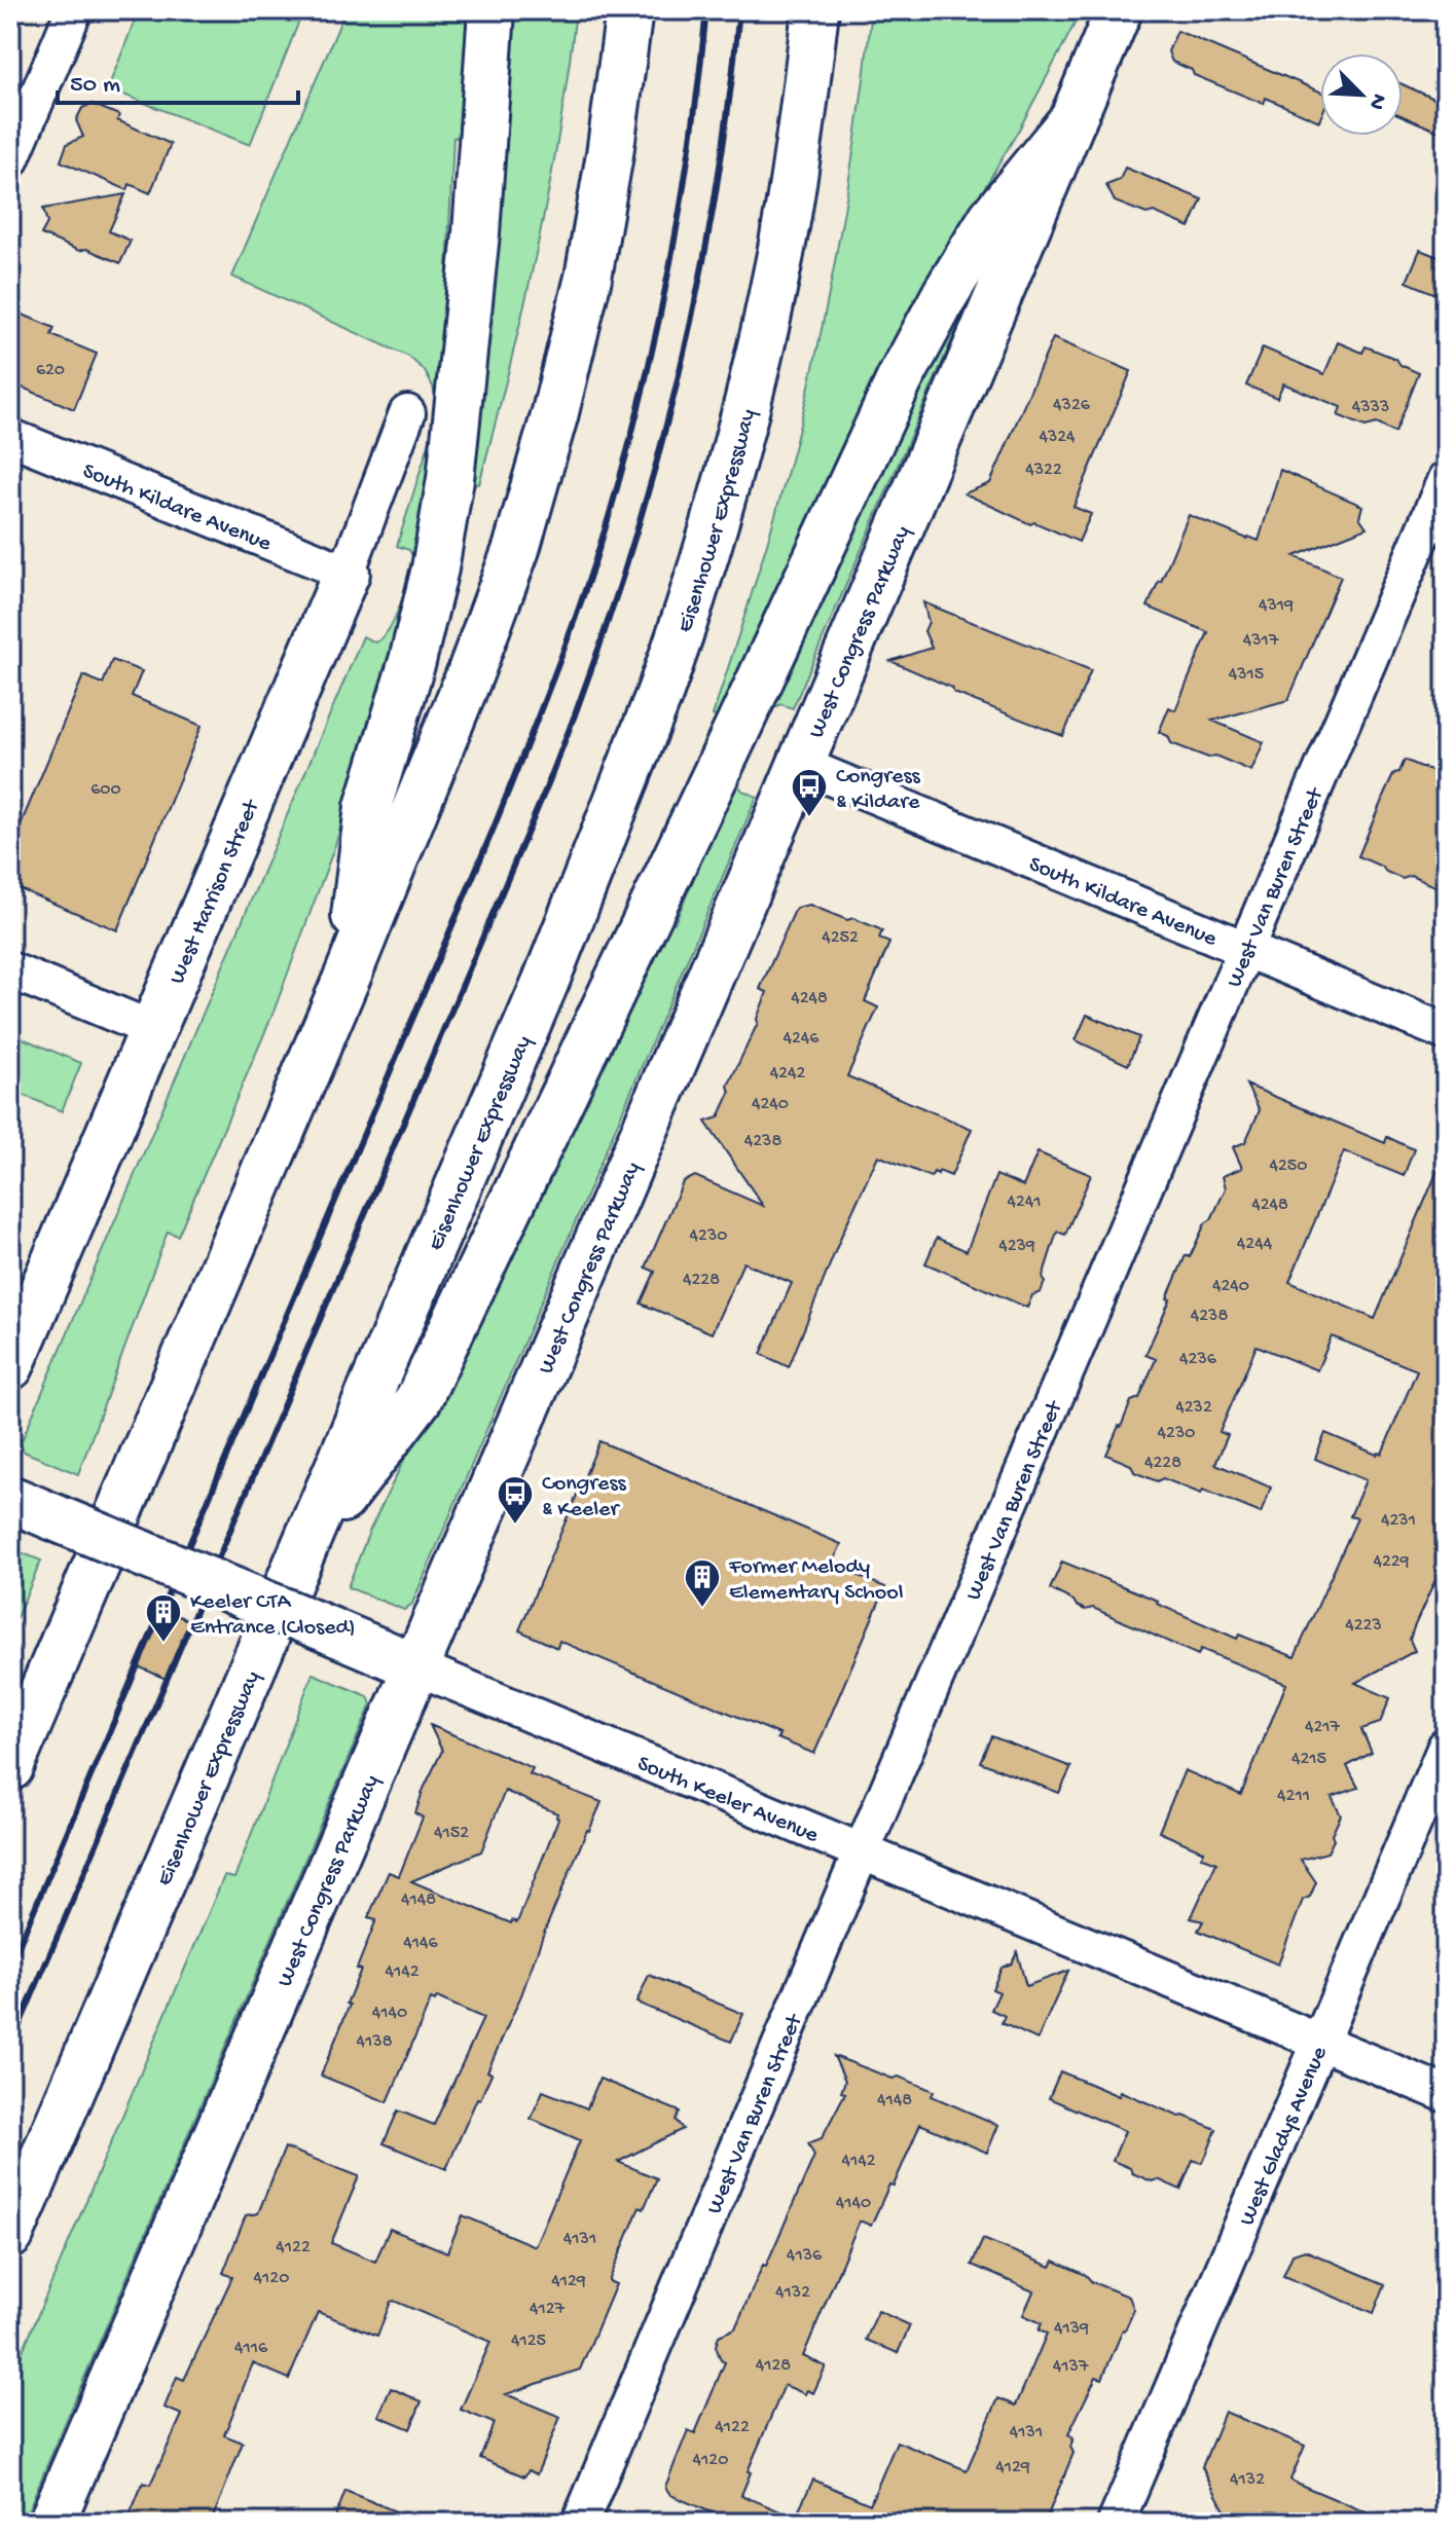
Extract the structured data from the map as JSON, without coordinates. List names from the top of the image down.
{
  "streets": {
    "main road": [
      "Eisenhower Expressway",
      "West Congress Parkway",
      "West Harrison Street",
      "South Keeler Avenue"
    ],
    "street": ["South Kildare Avenue", "West Van Buren Street", "West Gladys Avenue"]
  },
  "crossings": [
    ["South Kildare Avenue", "West Congress Parkway"],
    ["South Kildare Avenue", "West Van Buren Street"],
    ["South Kildare Avenue", "West Harrison Street"],
    ["West Congress Parkway", "South Keeler Avenue"],
    ["West Van Buren Street", "South Keeler Avenue"],
    ["South Keeler Avenue", "West Gladys Avenue"]
  ],
  "places": {
    "bus stop": ["Congress & Kildare", "Congress & Keeler"],
    "building": ["Former Melody Elementary School", "Keeler CTA Entrance (Closed)"]
  },
  "house_numbers": [
    "620",
    "4326",
    "4333",
    "4324",
    "4322",
    "4319",
    "4317",
    "4315",
    "600",
    "4252",
    "4248",
    "4246",
    "4242",
    "4240",
    "4238",
    "4250",
    "4241",
    "4248",
    "4230",
    "4244",
    "4239",
    "4228",
    "4240",
    "4238",
    "4236",
    "4232",
    "4230",
    "4228",
    "4231",
    "4229",
    "4223",
    "4217",
    "4215",
    "4211",
    "4152",
    "4148",
    "4146",
    "4142",
    "4140",
    "4138",
    "4148",
    "4142",
    "4140",
    "4131",
    "4122",
    "4136",
    "4120",
    "4129",
    "4132",
    "4127",
    "4139",
    "4125",
    "4116",
    "4128",
    "4137",
    "4122",
    "4131",
    "4120",
    "4129",
    "4132"
  ],
  "scale_bar": "50 m",
  "north": "bottom right"
}
